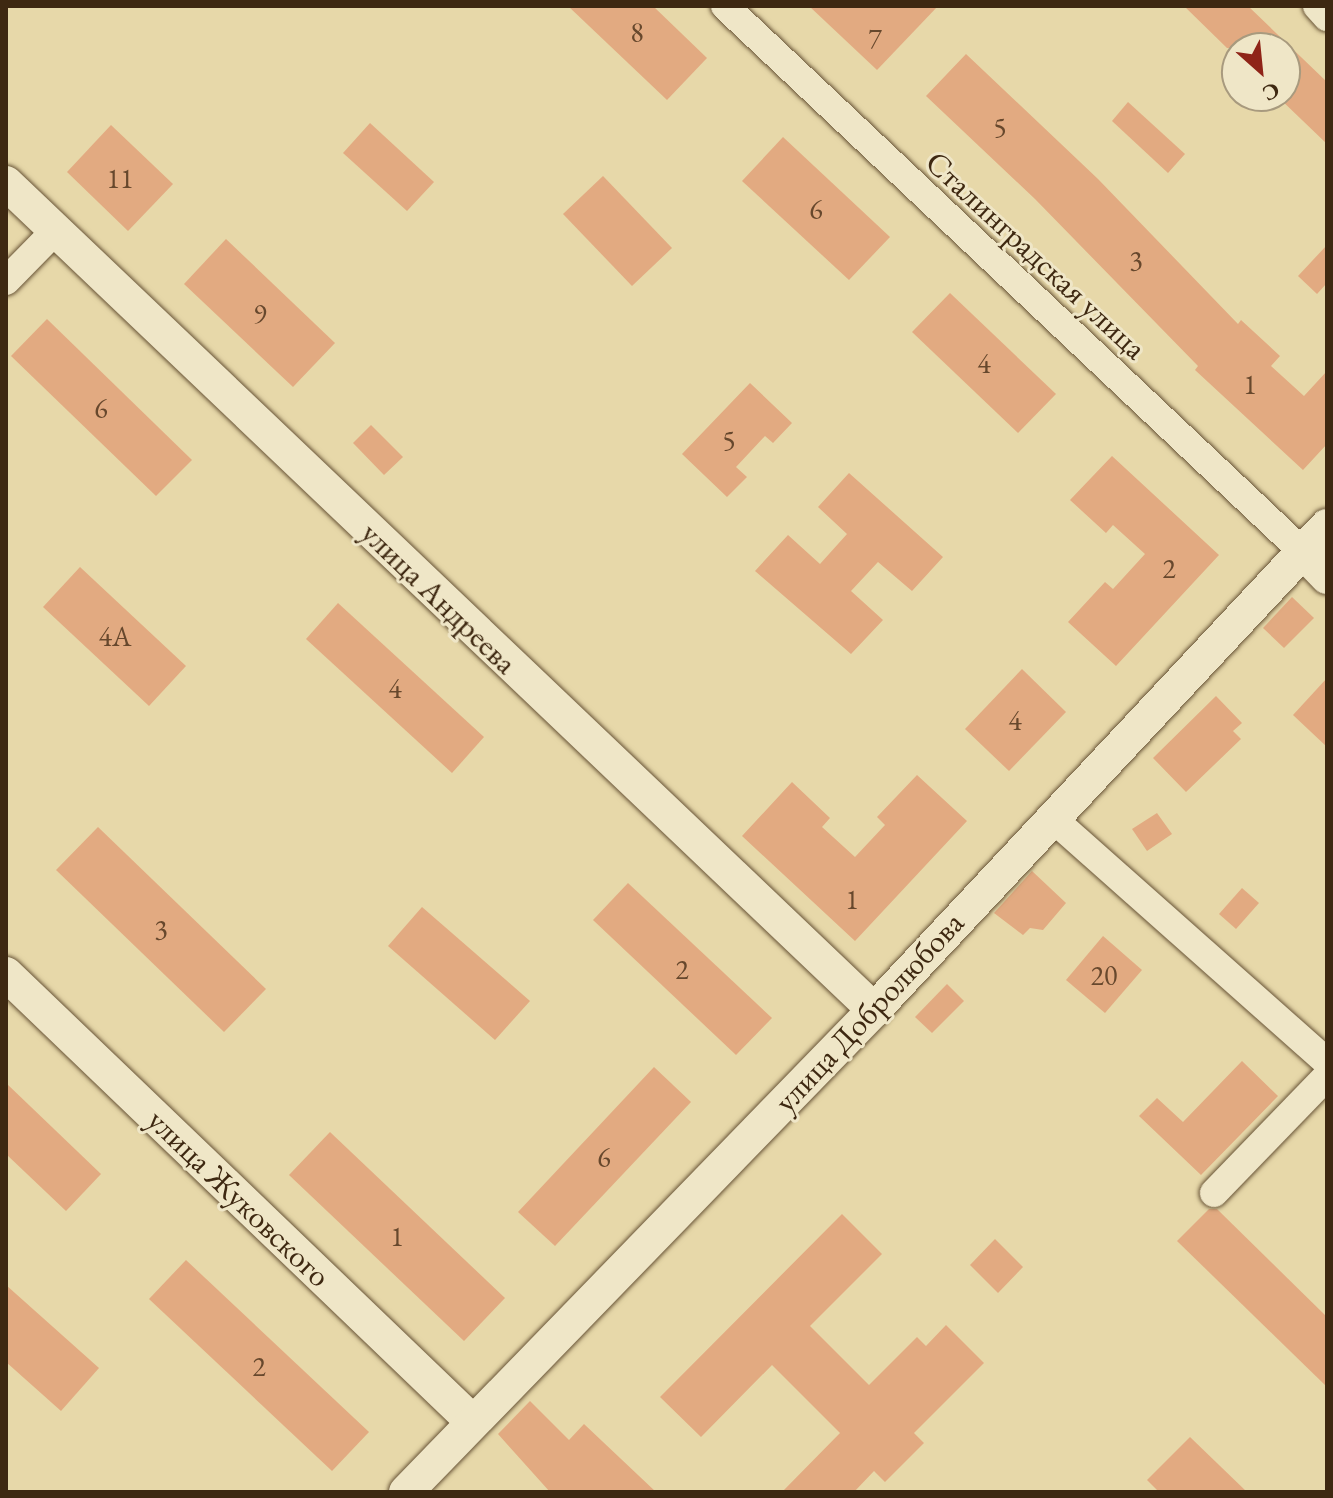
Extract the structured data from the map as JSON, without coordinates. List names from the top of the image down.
{
  "streets": {
    "street": [
      "Сталинградская улица",
      "улица Андреева",
      "улица Добролюбова",
      "улица Жуковского"
    ]
  },
  "crossings": [
    ["Сталинградская улица", "улица Добролюбова"],
    ["улица Андреева", "улица Добролюбова"],
    ["улица Добролюбова", "улица Жуковского"]
  ],
  "house_numbers": [
    "8",
    "7",
    "5",
    "11",
    "6",
    "3",
    "9",
    "4",
    "1",
    "6",
    "5",
    "2",
    "4А",
    "4",
    "4",
    "1",
    "3",
    "2",
    "20",
    "6",
    "1",
    "2"
  ],
  "north": "bottom right"
}
